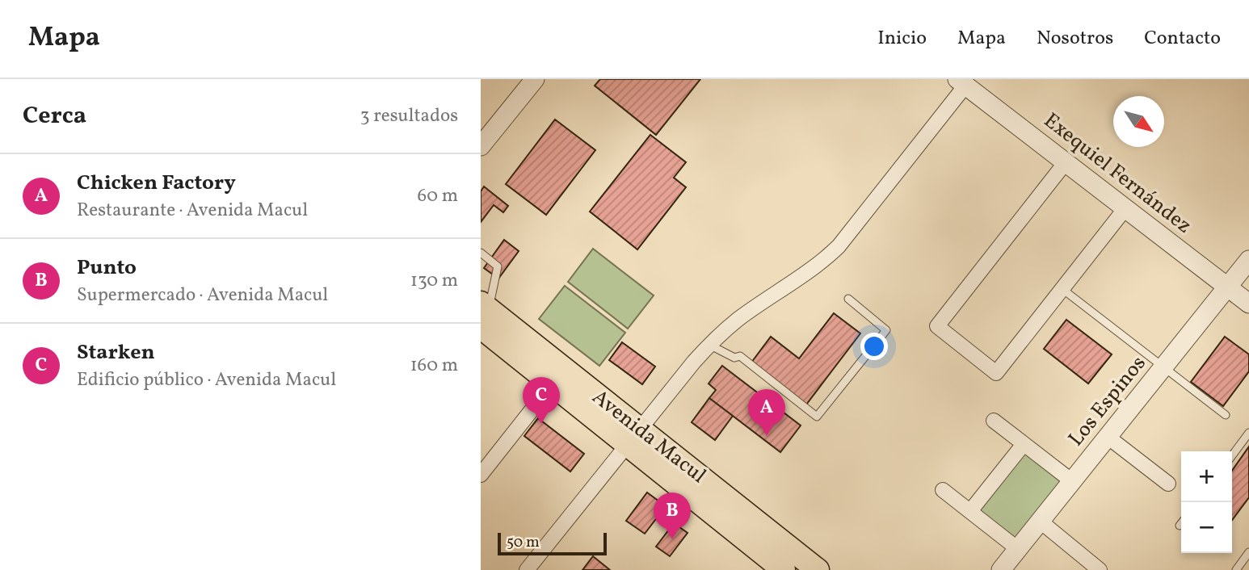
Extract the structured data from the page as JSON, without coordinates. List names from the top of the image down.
{
  "streets": {
    "main road": ["Avenida Macul"],
    "street": ["Exequiel Fernández", "Los Espinos"]
  },
  "crossings": [
    ["Exequiel Fernández", "Los Espinos"]
  ],
  "scale_bar": "50 m",
  "north": "bottom right",
  "page": {
    "header": "Mapa",
    "nav": [
      "Inicio",
      "Mapa",
      "Nosotros",
      "Contacto"
    ],
    "heading": ["Cerca", "3 resultados"],
    "list": [
      {
        "mark": "A",
        "name": "Chicken Factory",
        "note": "Restaurante · Avenida Macul",
        "value": "60 m"
      },
      {
        "mark": "B",
        "name": "Punto",
        "note": "Supermercado · Avenida Macul",
        "value": "130 m"
      },
      {
        "mark": "C",
        "name": "Starken",
        "note": "Edificio público · Avenida Macul",
        "value": "160 m"
      }
    ],
    "pins": ["C", "A", "B"],
    "map_buttons": ["+", "−"],
    "scale": "50 m"
  }
}
